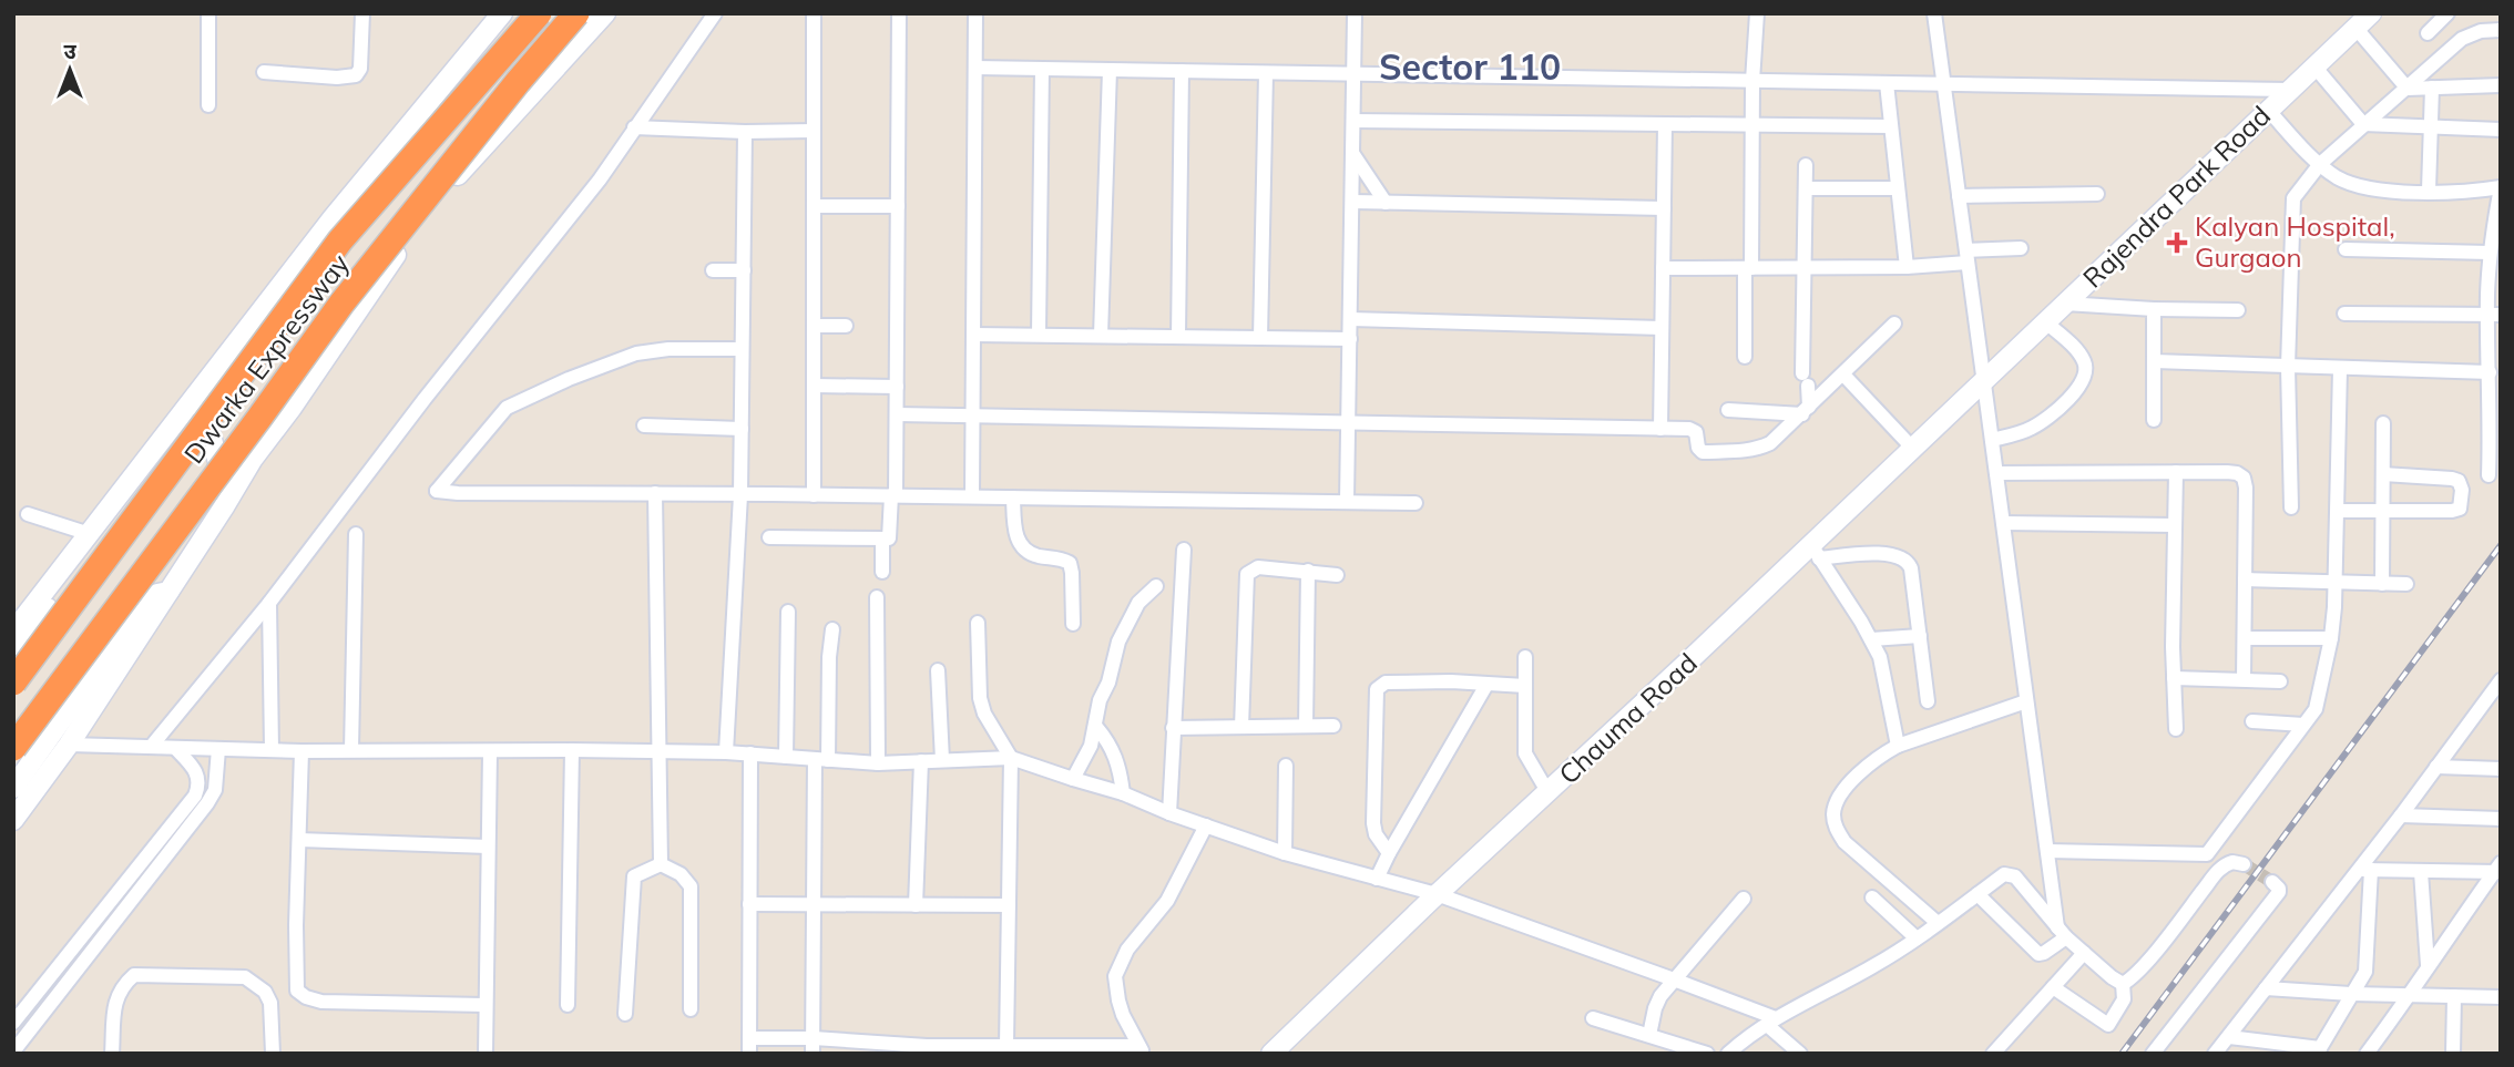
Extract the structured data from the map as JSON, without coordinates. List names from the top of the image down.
{
  "streets": {
    "highway": ["Dwarka Expressway"],
    "street": ["Rajendra Park Road", "Chauma Road"]
  },
  "crossings": [
    ["Rajendra Park Road", "Chauma Road"]
  ],
  "districts": ["Sector 110"],
  "places": {
    "health": ["Kalyan Hospital, Gurgaon"]
  },
  "north": "top"
}
